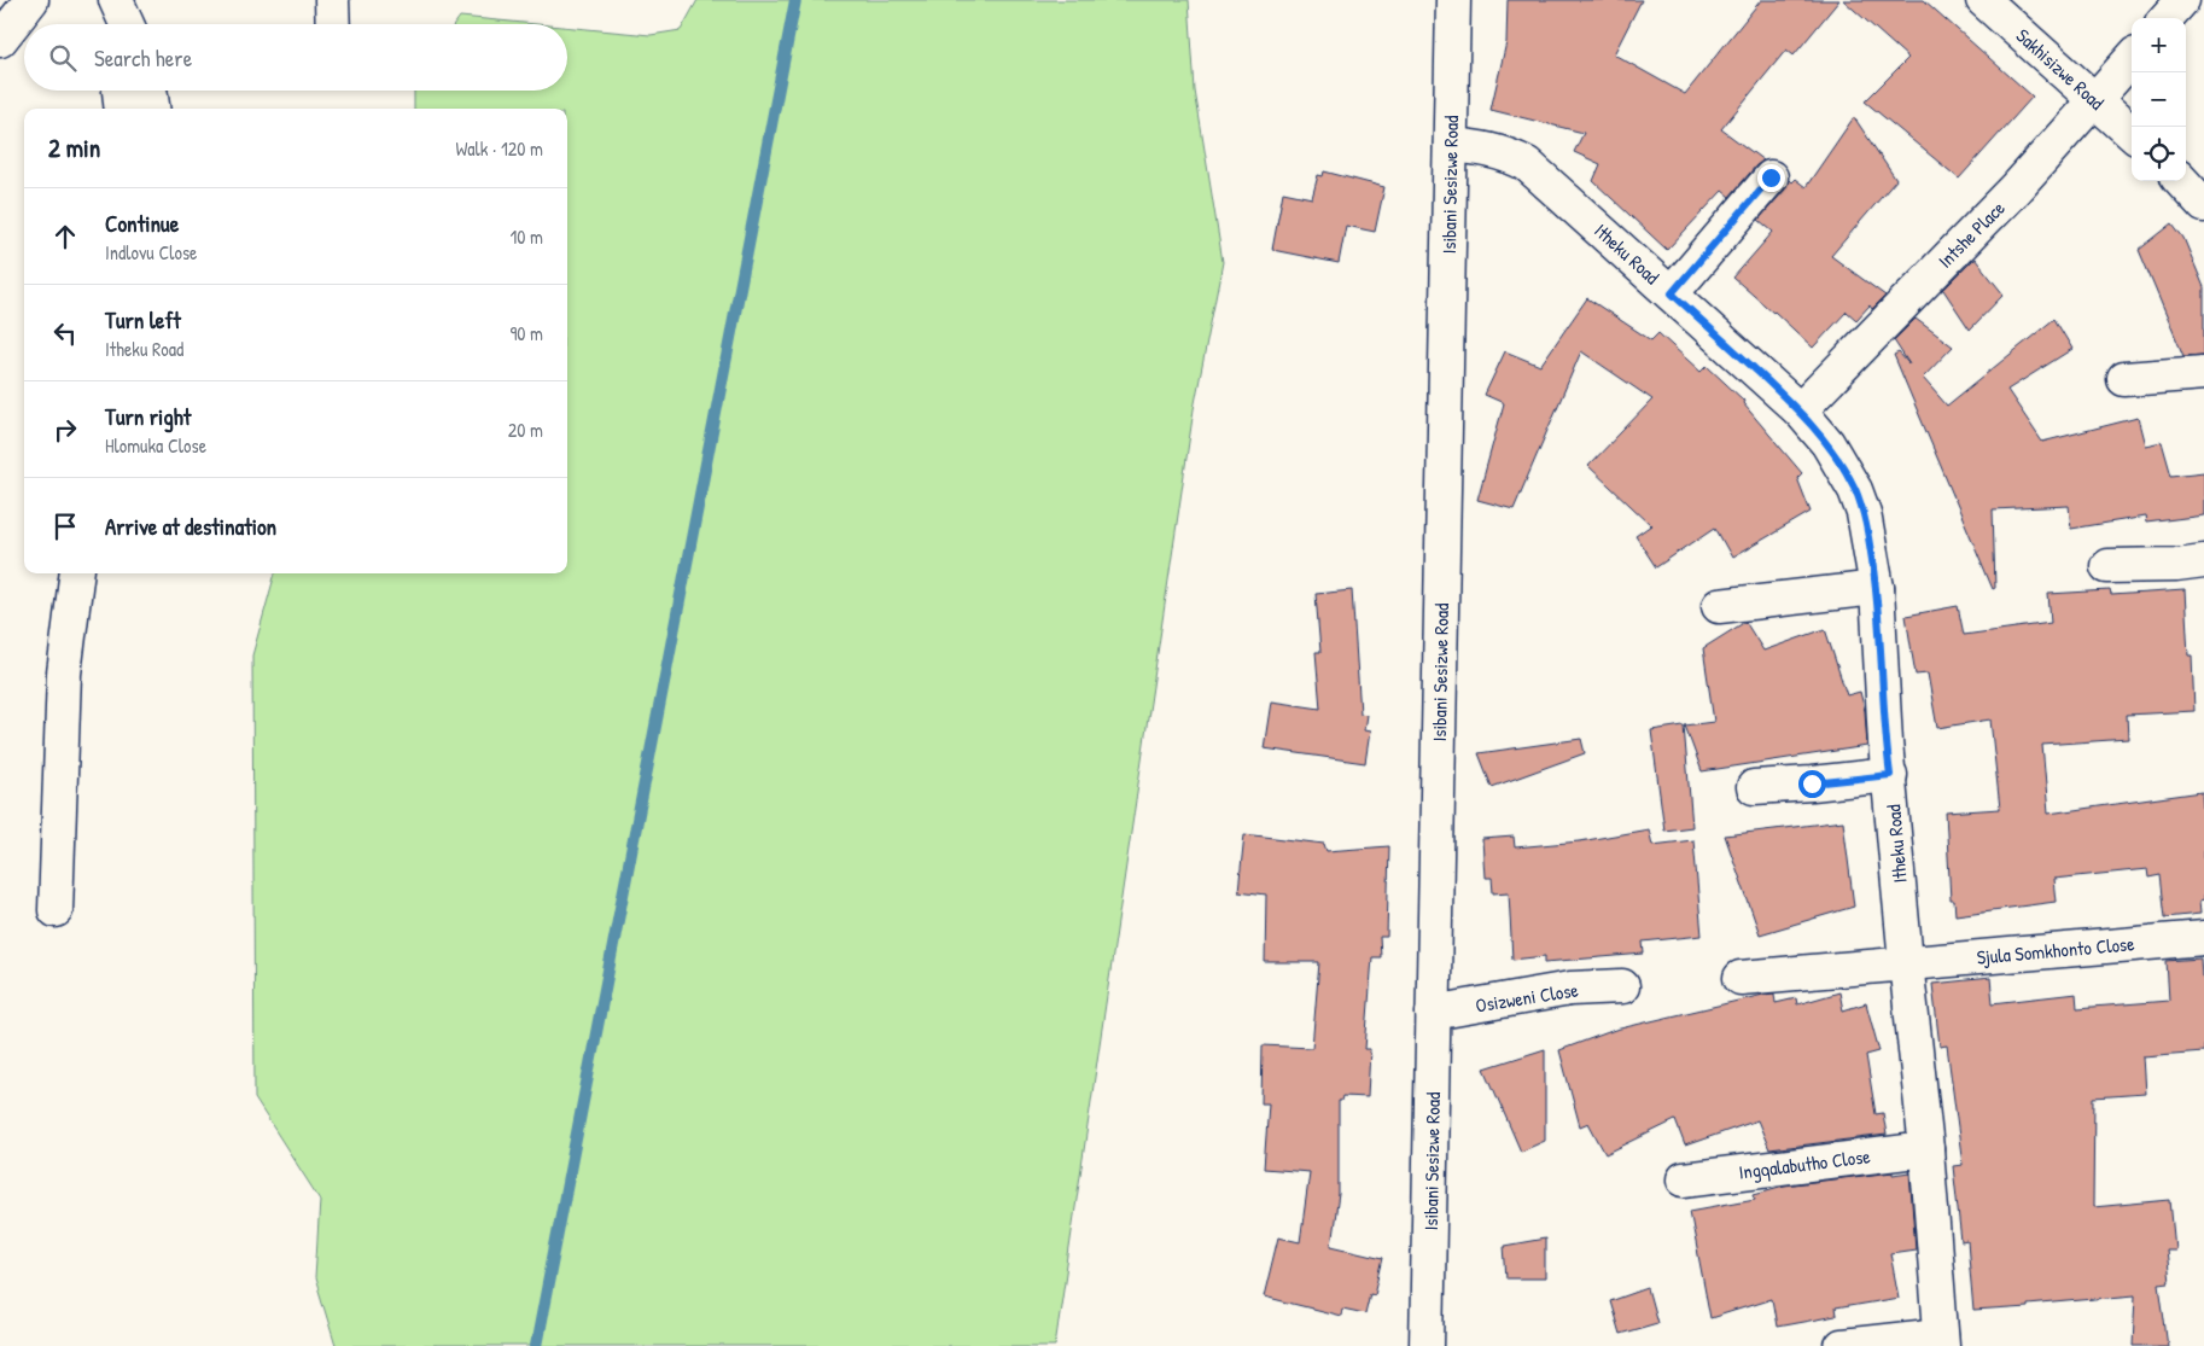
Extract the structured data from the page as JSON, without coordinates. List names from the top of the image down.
{
  "streets": {
    "street": [
      "Sakhisizwe Road",
      "Isibani Sesizwe Road",
      "Intshe Place",
      "Itheku Road",
      "Sjula Somkhonto Close",
      "Osizweni Close",
      "Ingqalabutho Close"
    ]
  },
  "crossings": [
    ["Sakhisizwe Road", "Intshe Place"],
    ["Isibani Sesizwe Road", "Itheku Road"],
    ["Isibani Sesizwe Road", "Osizweni Close"],
    ["Intshe Place", "Itheku Road"],
    ["Itheku Road", "Sjula Somkhonto Close"],
    ["Itheku Road", "Ingqalabutho Close"]
  ],
  "page": {
    "map_buttons": ["+", "−"],
    "search": "Search here",
    "heading": ["2 min", "Walk · 120 m"],
    "list": [
      ["Continue", "Indlovu Close", "10 m"],
      ["Turn left", "Itheku Road", "90 m"],
      ["Turn right", "Hlomuka Close", "20 m"],
      "Arrive at destination"
    ]
  }
}
